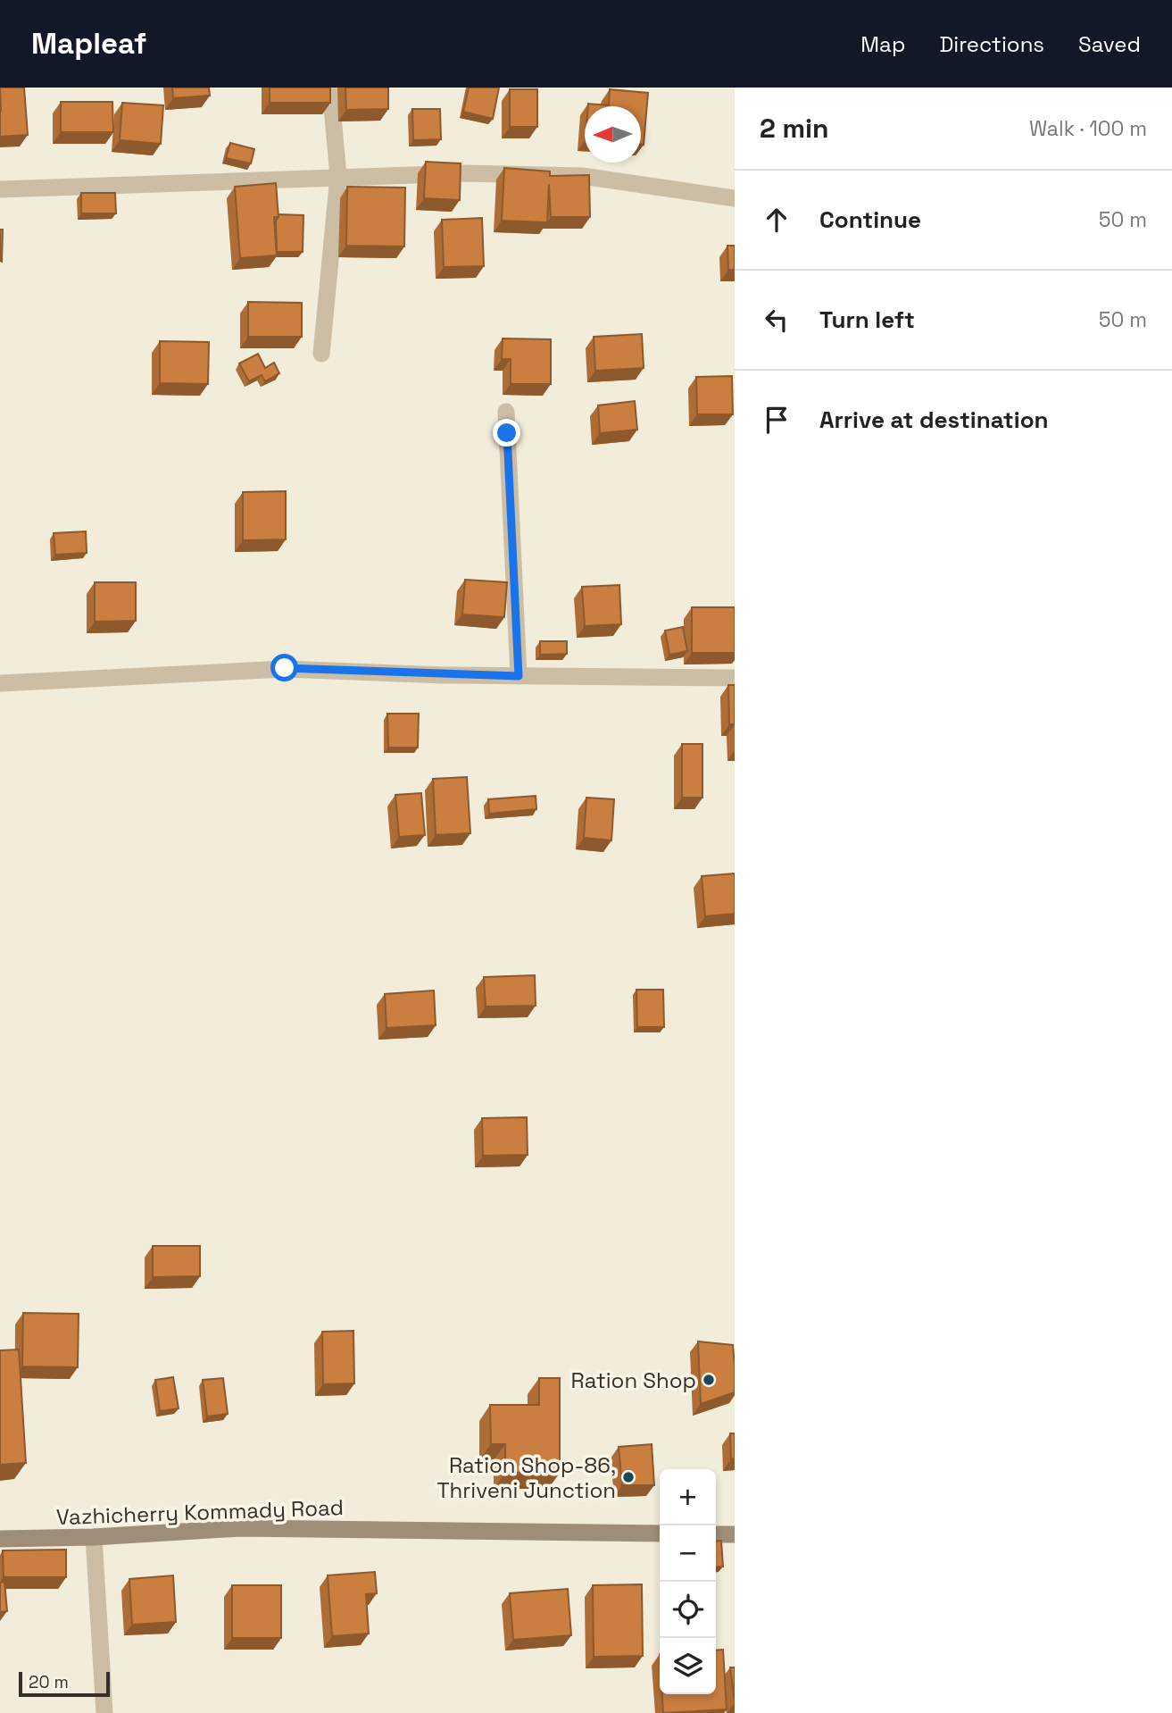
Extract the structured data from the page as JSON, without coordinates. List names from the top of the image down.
{
  "streets": {
    "main road": ["Vazhicherry Kommady Road"]
  },
  "places": ["Ration Shop", "Ration Shop-86, Thriveni Junction"],
  "scale_bar": "20 m",
  "north": "left",
  "page": {
    "header": "Mapleaf",
    "nav": ["Map", "Directions", "Saved"],
    "heading": ["2 min", "Walk · 100 m"],
    "list": [
      ["Continue", "50 m"],
      ["Turn left", "50 m"],
      "Arrive at destination"
    ],
    "map_buttons": ["+", "−"],
    "scale": "20 m"
  }
}
